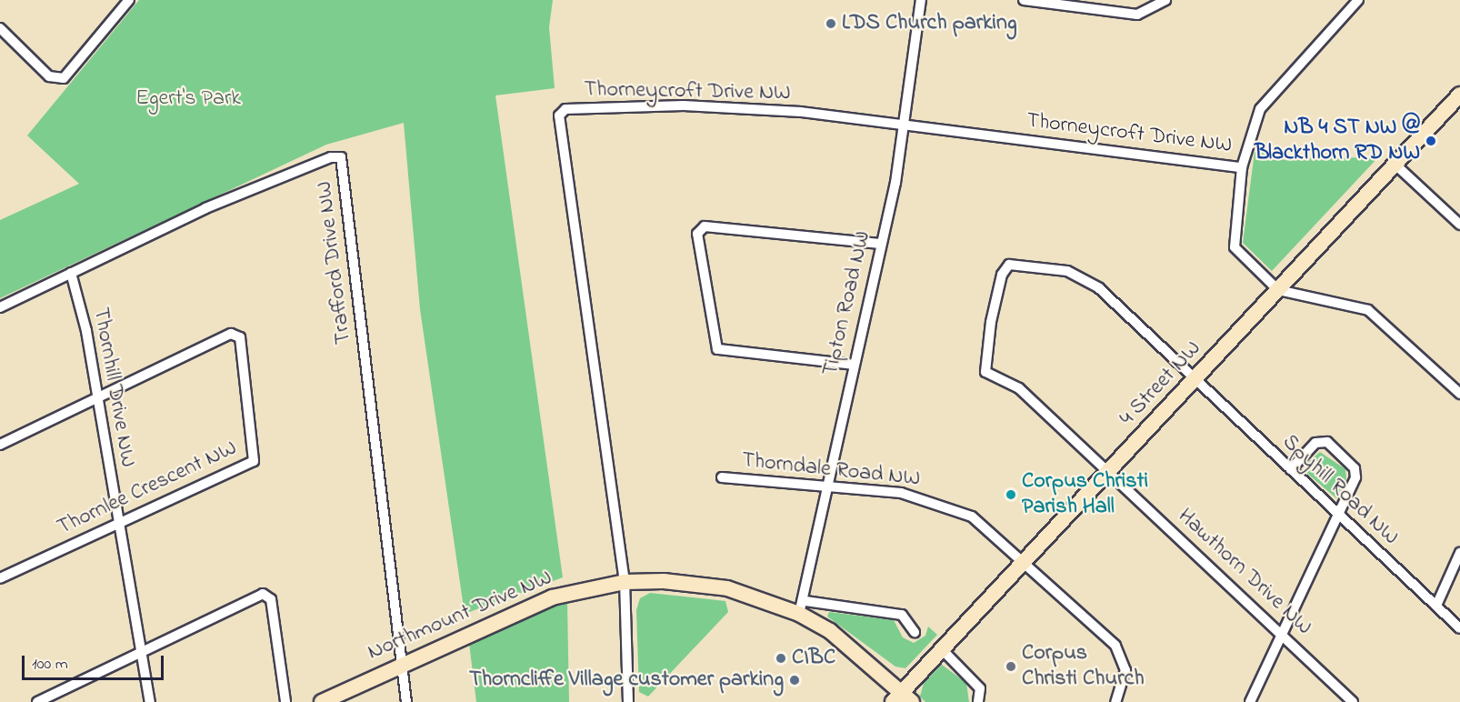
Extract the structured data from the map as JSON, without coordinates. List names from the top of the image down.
{
  "streets": {
    "main road": ["4 Street NW", "Northmount Drive NW"],
    "street": [
      "Thorneycroft Drive NW",
      "Trafford Drive NW",
      "Tipton Road NW",
      "Thornhill Drive NW",
      "Thorndale Road NW",
      "Thornlee Crescent NW",
      "Spyhill Road NW",
      "Hawthorn Drive NW"
    ]
  },
  "crossings": [
    ["Thorneycroft Drive NW", "Tipton Road NW"],
    ["Thorneycroft Drive NW", "Northmount Drive NW"],
    ["Trafford Drive NW", "Thornhill Drive NW"],
    ["Trafford Drive NW", "Northmount Drive NW"],
    ["Tipton Road NW", "Thorndale Road NW"],
    ["Tipton Road NW", "Northmount Drive NW"],
    ["4 Street NW", "Thorndale Road NW"],
    ["4 Street NW", "Spyhill Road NW"],
    ["4 Street NW", "Hawthorn Drive NW"],
    ["4 Street NW", "Northmount Drive NW"],
    ["Thornhill Drive NW", "Thornlee Crescent NW"],
    ["Spyhill Road NW", "Hawthorn Drive NW"]
  ],
  "parks": ["Egert's Park"],
  "places": [
    "LDS Church parking",
    "NB 4 ST NW @ Blackthorn RD NW",
    "Corpus Christi Parish Hall",
    "CIBC",
    "Corpus Christi Church",
    "Thorncliffe Village customer parking"
  ],
  "scale_bar": "100 m"
}
